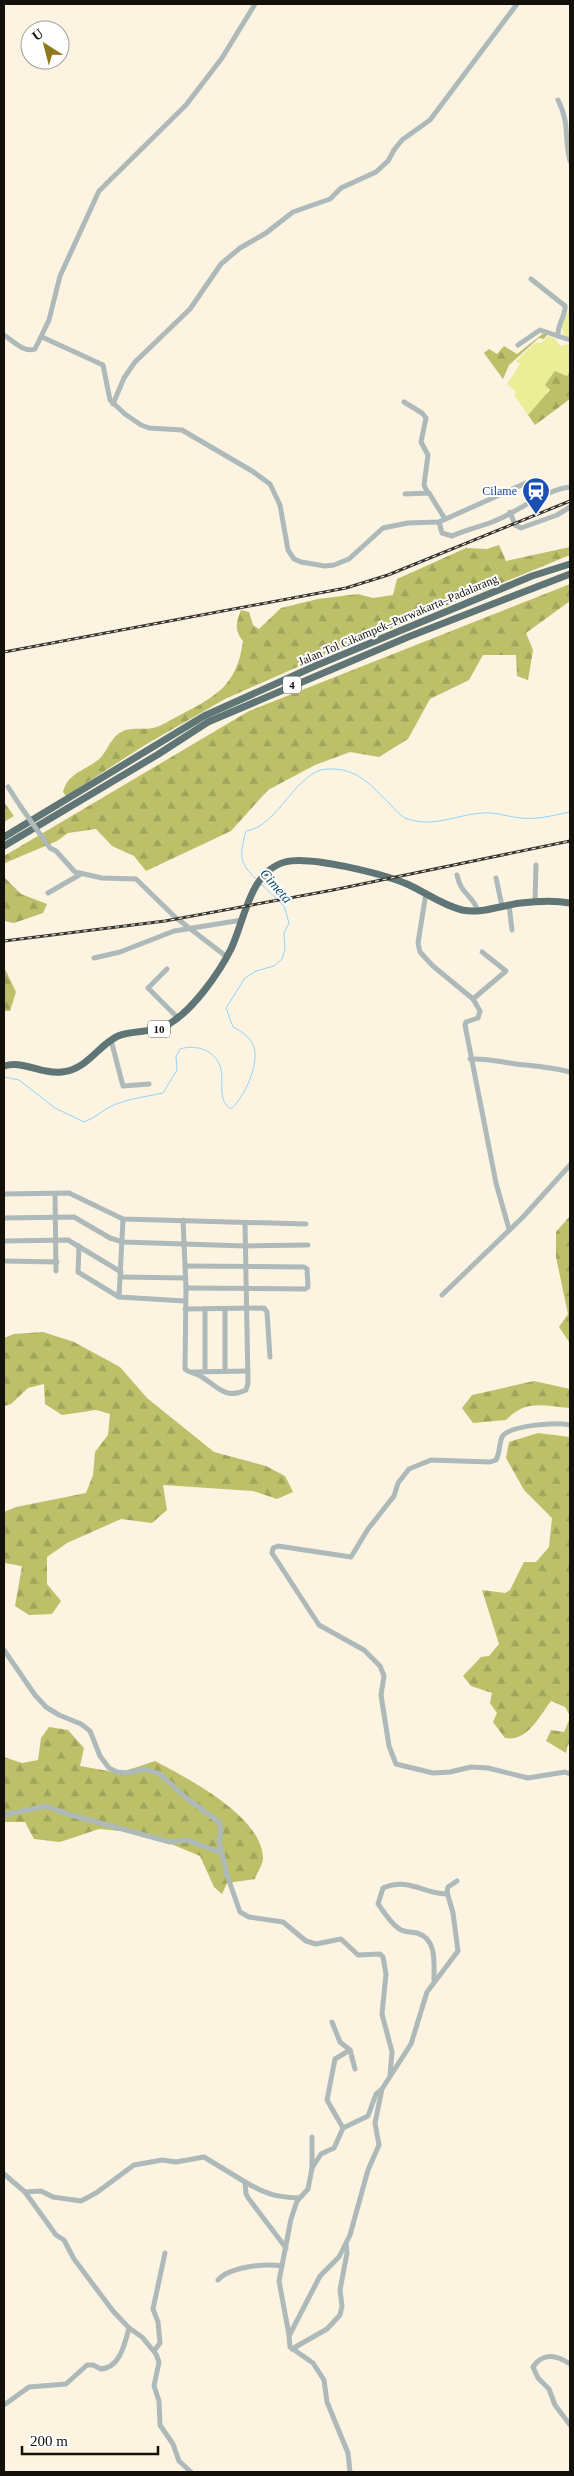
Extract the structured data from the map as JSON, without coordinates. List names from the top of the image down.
{
  "streets": {
    "highway": ["Jalan Tol Cikampek–Purwakarta–Padalarang", "4", "10"]
  },
  "water": ["Cimeta"],
  "places": {
    "station": ["Cilame"]
  },
  "scale_bar": "200 m",
  "north": "top left"
}
